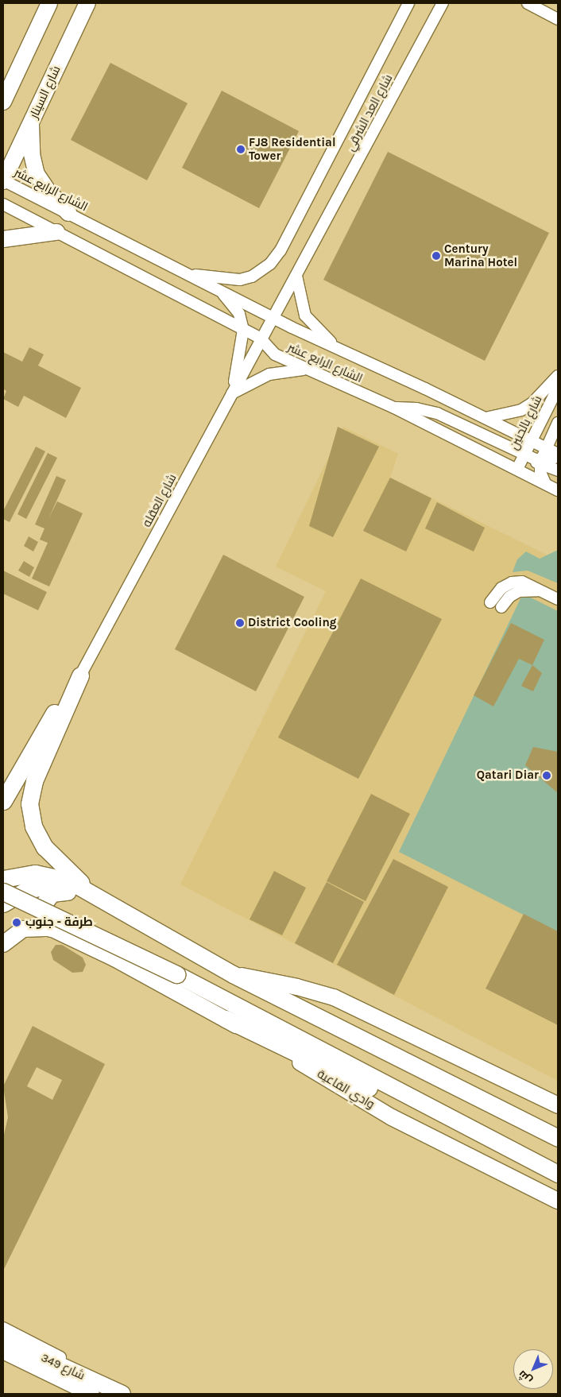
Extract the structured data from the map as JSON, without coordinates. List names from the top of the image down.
{
  "streets": {
    "main road": ["وادي القاعية"],
    "street": [
      "شارع السينار",
      "شارع العد الشرقي",
      "الشارع الرابع عشر",
      "شارع بالحنين",
      "شارع العقله",
      "شارع 349"
    ]
  },
  "crossings": [
    ["شارع السينار", "الشارع الرابع عشر"],
    ["شارع العد الشرقي", "الشارع الرابع عشر"],
    ["شارع العد الشرقي", "شارع العقله"],
    ["الشارع الرابع عشر", "شارع بالحنين"],
    ["الشارع الرابع عشر", "شارع العقله"]
  ],
  "places": [
    "FJ8 Residential Tower",
    "Century Marina Hotel",
    "District Cooling",
    "Qatari Diar",
    "طرفة - جنوب"
  ],
  "north": "bottom left"
}
